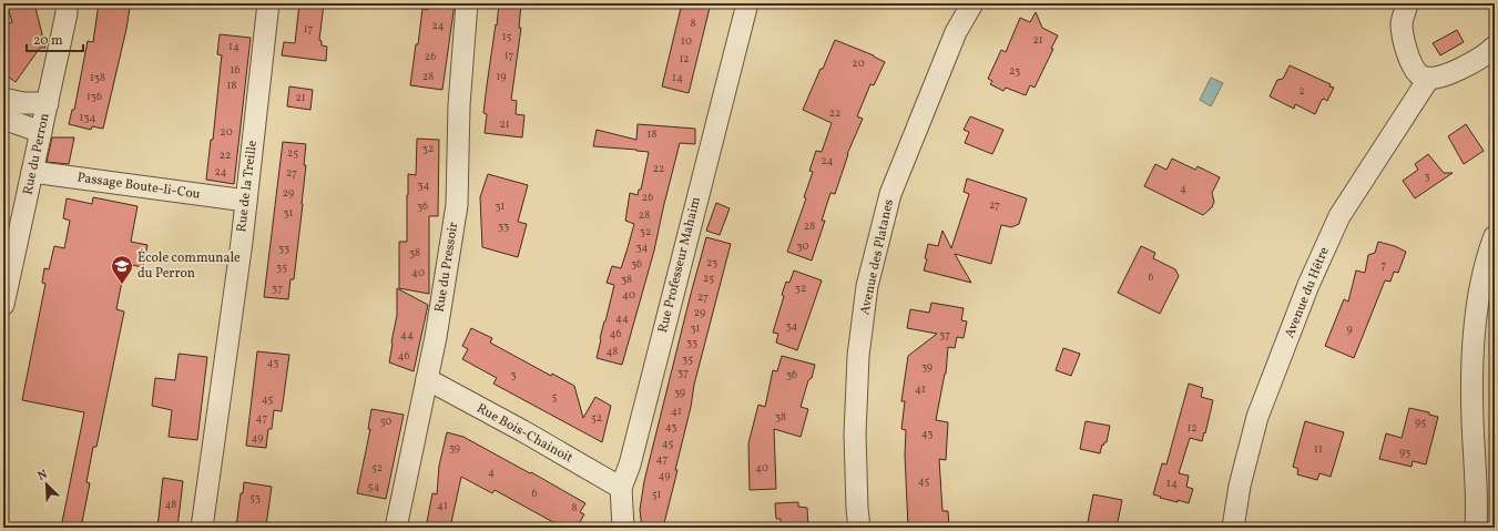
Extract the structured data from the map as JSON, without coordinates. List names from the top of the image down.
{
  "streets": {
    "street": [
      "Rue du Perron",
      "Passage Boute-li-Cou",
      "Rue de la Treille",
      "Avenue des Platanes",
      "Rue Professeur Mahaim",
      "Rue du Pressoir",
      "Avenue du Hêtre",
      "Rue Bois-Chainoit"
    ]
  },
  "crossings": [
    ["Rue du Perron", "Passage Boute-li-Cou"],
    ["Passage Boute-li-Cou", "Rue de la Treille"],
    ["Rue Professeur Mahaim", "Rue Bois-Chainoit"],
    ["Rue du Pressoir", "Rue Bois-Chainoit"]
  ],
  "places": {
    "school or university": ["École communale du Perron"]
  },
  "house_numbers": [
    "8",
    "24",
    "17",
    "15",
    "21",
    "10",
    "14",
    "17",
    "26",
    "12",
    "20",
    "16",
    "23",
    "28",
    "19",
    "138",
    "14",
    "18",
    "2",
    "136",
    "21",
    "22",
    "134",
    "21",
    "20",
    "18",
    "32",
    "25",
    "22",
    "24",
    "22",
    "24",
    "27",
    "3",
    "34",
    "4",
    "29",
    "26",
    "27",
    "36",
    "31",
    "31",
    "28",
    "33",
    "28",
    "32",
    "30",
    "34",
    "33",
    "38",
    "23",
    "36",
    "7",
    "35",
    "40",
    "6",
    "25",
    "38",
    "37",
    "32",
    "40",
    "27",
    "29",
    "44",
    "34",
    "31",
    "9",
    "46",
    "44",
    "37",
    "33",
    "48",
    "46",
    "35",
    "43",
    "39",
    "37",
    "3",
    "36",
    "41",
    "39",
    "5",
    "45",
    "41",
    "38",
    "47",
    "52",
    "50",
    "95",
    "43",
    "12",
    "43",
    "49",
    "45",
    "39",
    "11",
    "93",
    "47",
    "52",
    "40",
    "4",
    "49",
    "45",
    "14",
    "54",
    "6",
    "51",
    "53",
    "48",
    "41",
    "8"
  ],
  "scale_bar": "20 m",
  "north": "top left"
}
